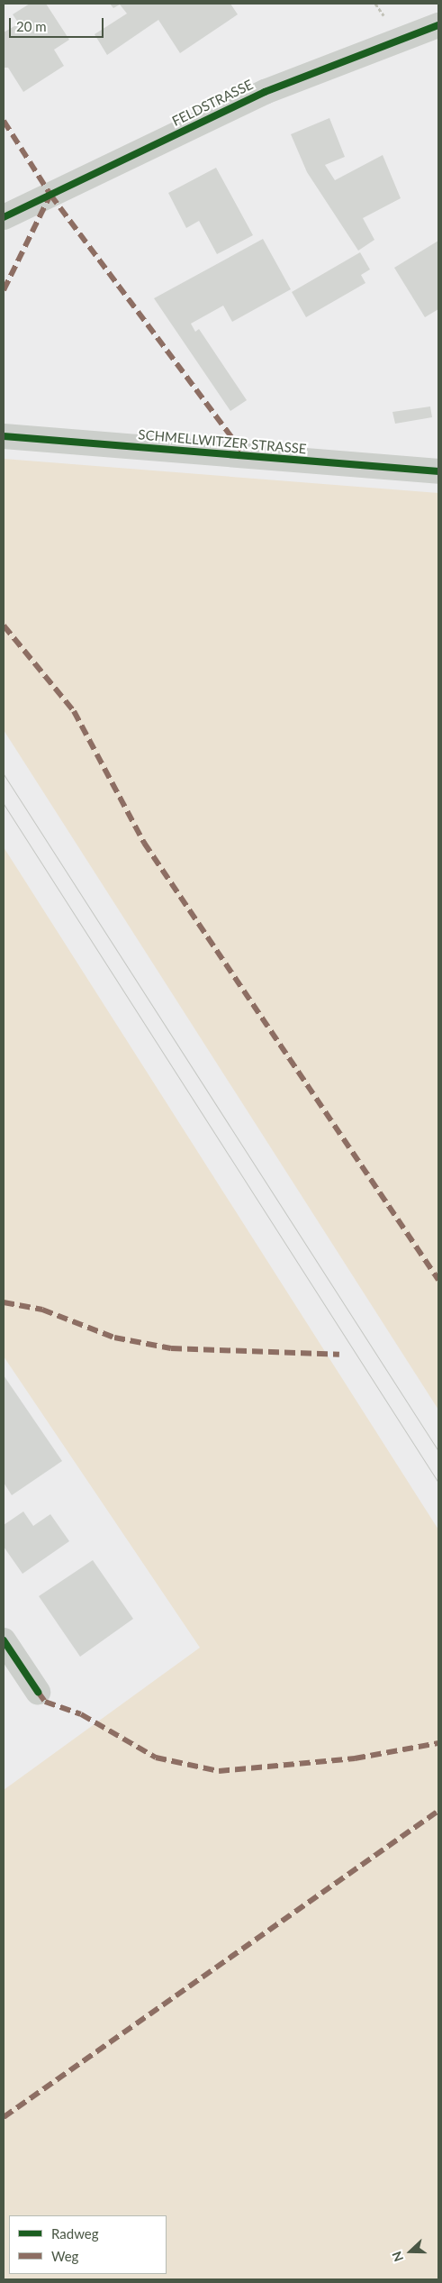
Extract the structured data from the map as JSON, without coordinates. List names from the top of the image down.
{
  "streets": {
    "street": ["FELDSTRASSE", "SCHMELLWITZER STRASSE"]
  },
  "legend": ["Radweg", "Weg"],
  "scale_bar": "20 m",
  "north": "left"
}
